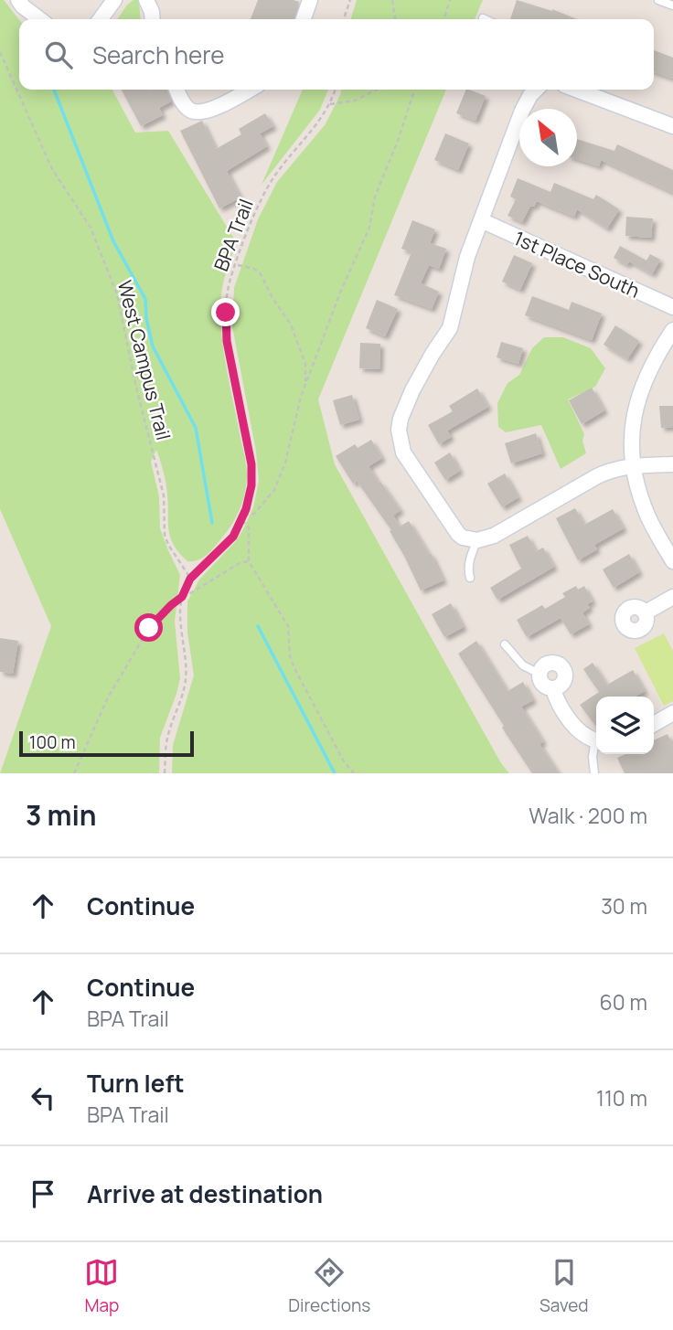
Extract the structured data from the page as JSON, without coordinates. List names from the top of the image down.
{
  "streets": {
    "street": ["1st Place South"],
    "path": ["BPA Trail", "West Campus Trail"]
  },
  "crossings": [
    ["BPA Trail", "West Campus Trail"]
  ],
  "scale_bar": "100 m",
  "north": "top left",
  "page": {
    "search": "Search here",
    "scale": "100 m",
    "heading": ["3 min", "Walk · 200 m"],
    "list": [
      ["Continue", "30 m"],
      ["Continue", "BPA Trail", "60 m"],
      ["Turn left", "BPA Trail", "110 m"],
      "Arrive at destination"
    ],
    "nav": ["Map", "Directions", "Saved"]
  }
}
